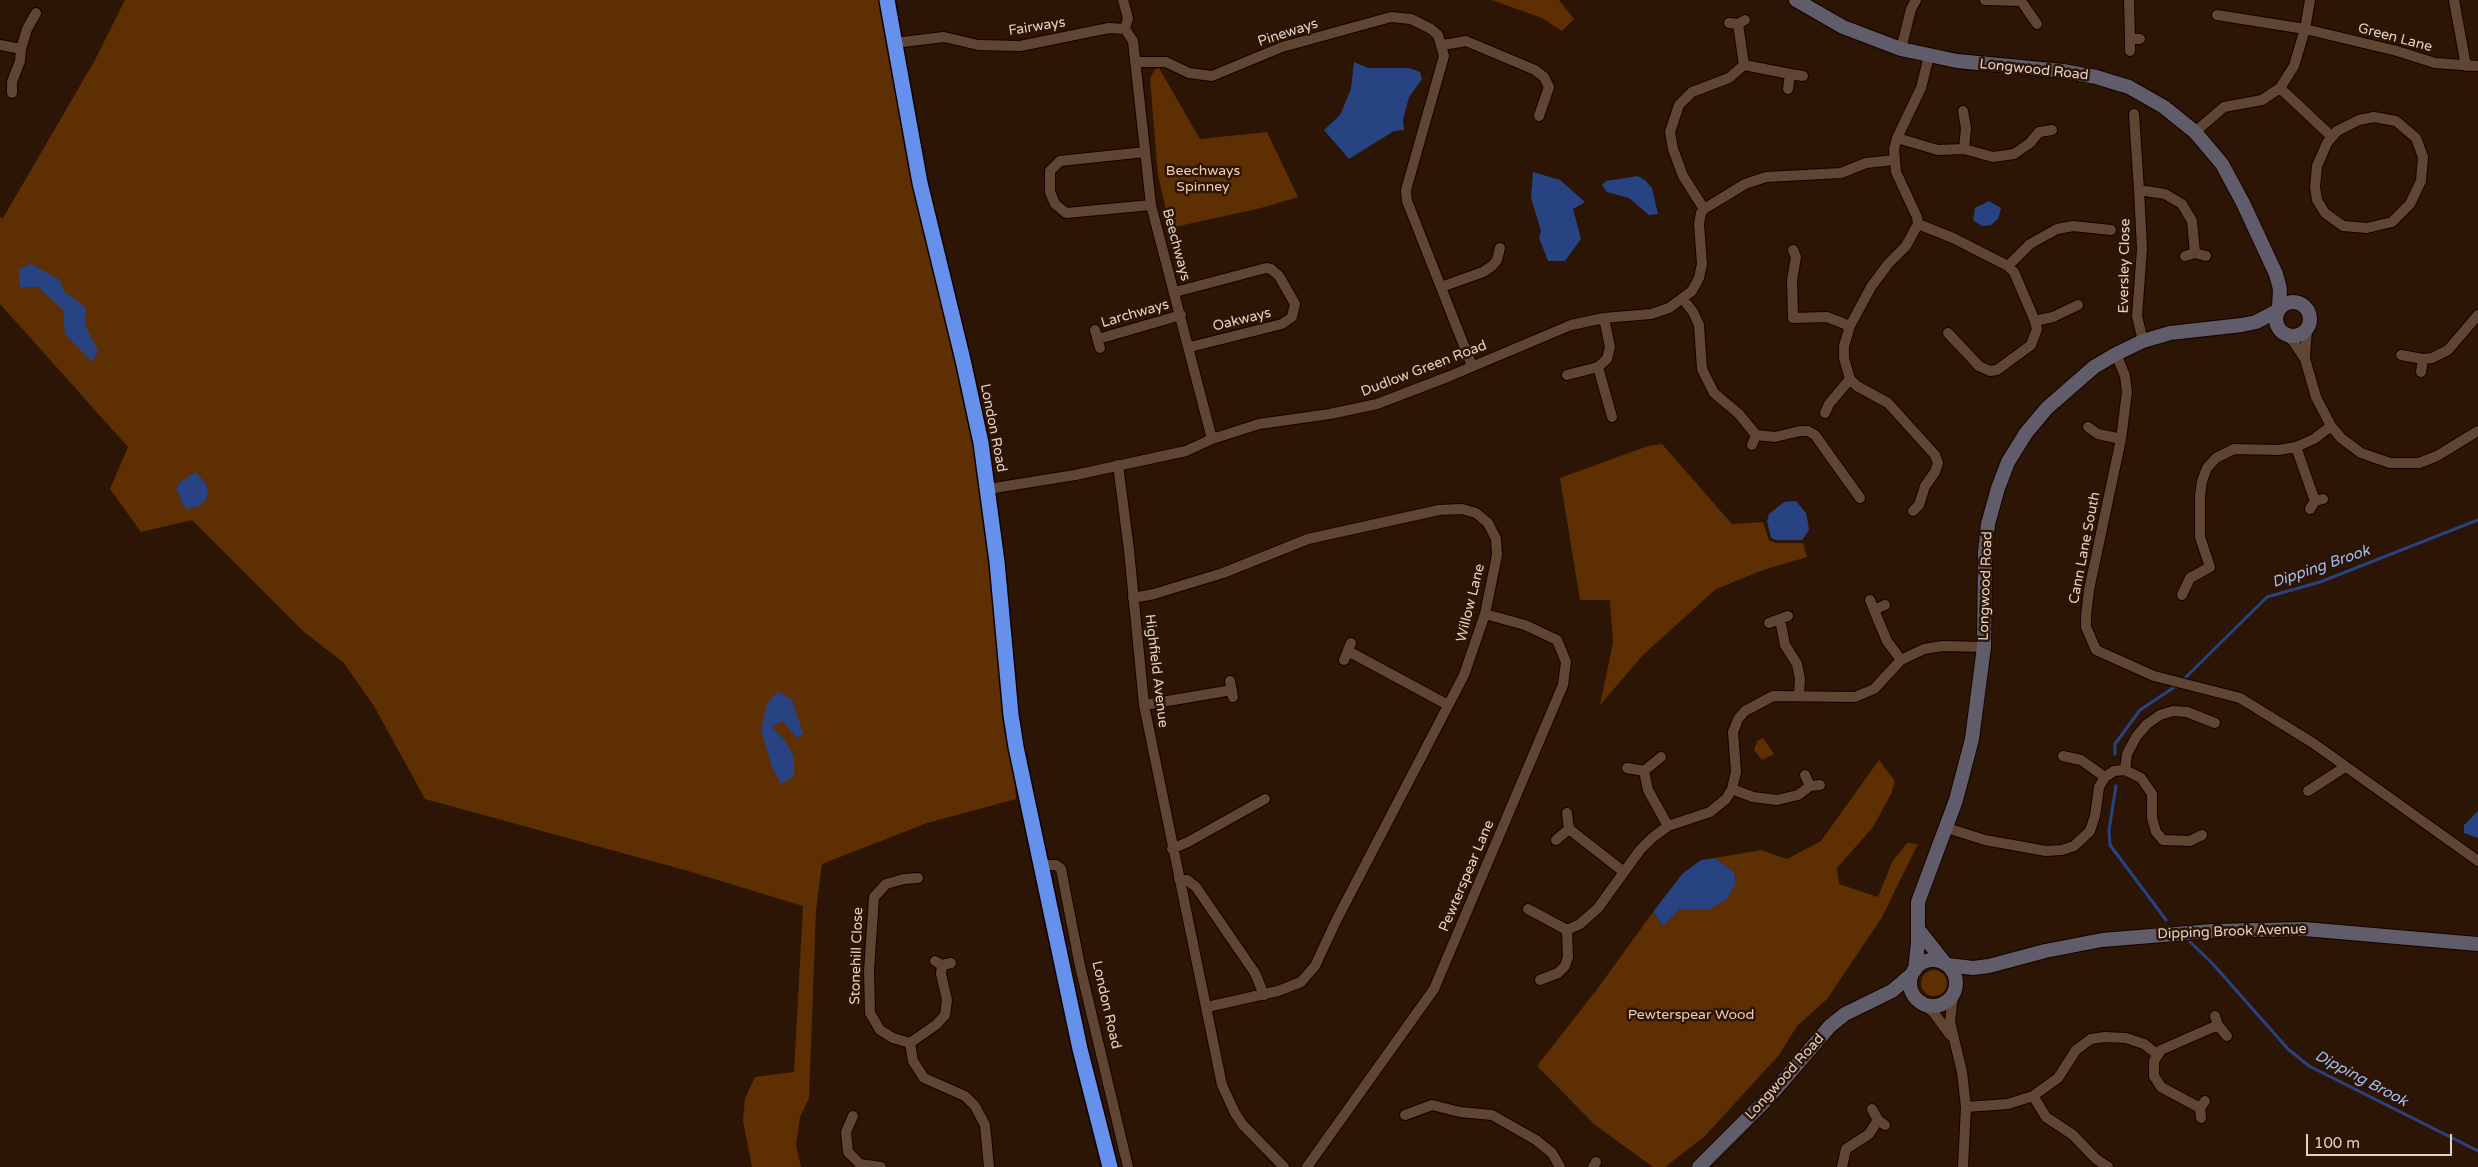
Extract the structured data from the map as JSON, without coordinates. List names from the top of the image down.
{
  "streets": {
    "highway": ["London Road"],
    "street": [
      "Fairways",
      "Pineways",
      "Green Lane",
      "Longwood Road",
      "Beechways",
      "Eversley Close",
      "Larchways",
      "Oakways",
      "Dudlow Green Road",
      "Cann Lane South",
      "Willow Lane",
      "Highfield Avenue",
      "Pewterspear Lane",
      "Dipping Brook Avenue",
      "Stonehill Close"
    ]
  },
  "crossings": [
    ["Fairways", "Beechways"],
    ["Fairways", "London Road"],
    ["Pineways", "Beechways"],
    ["Longwood Road", "Eversley Close"],
    ["Longwood Road", "Cann Lane South"],
    ["Longwood Road", "Dipping Brook Avenue"],
    ["Beechways", "Larchways"],
    ["Beechways", "Oakways"],
    ["Beechways", "Dudlow Green Road"],
    ["Dudlow Green Road", "London Road"],
    ["Dudlow Green Road", "Highfield Avenue"],
    ["Willow Lane", "Highfield Avenue"],
    ["Willow Lane", "Pewterspear Lane"]
  ],
  "water": ["Dipping Brook"],
  "parks": ["Beechways Spinney", "Pewterspear Wood"],
  "scale_bar": "100 m"
}
